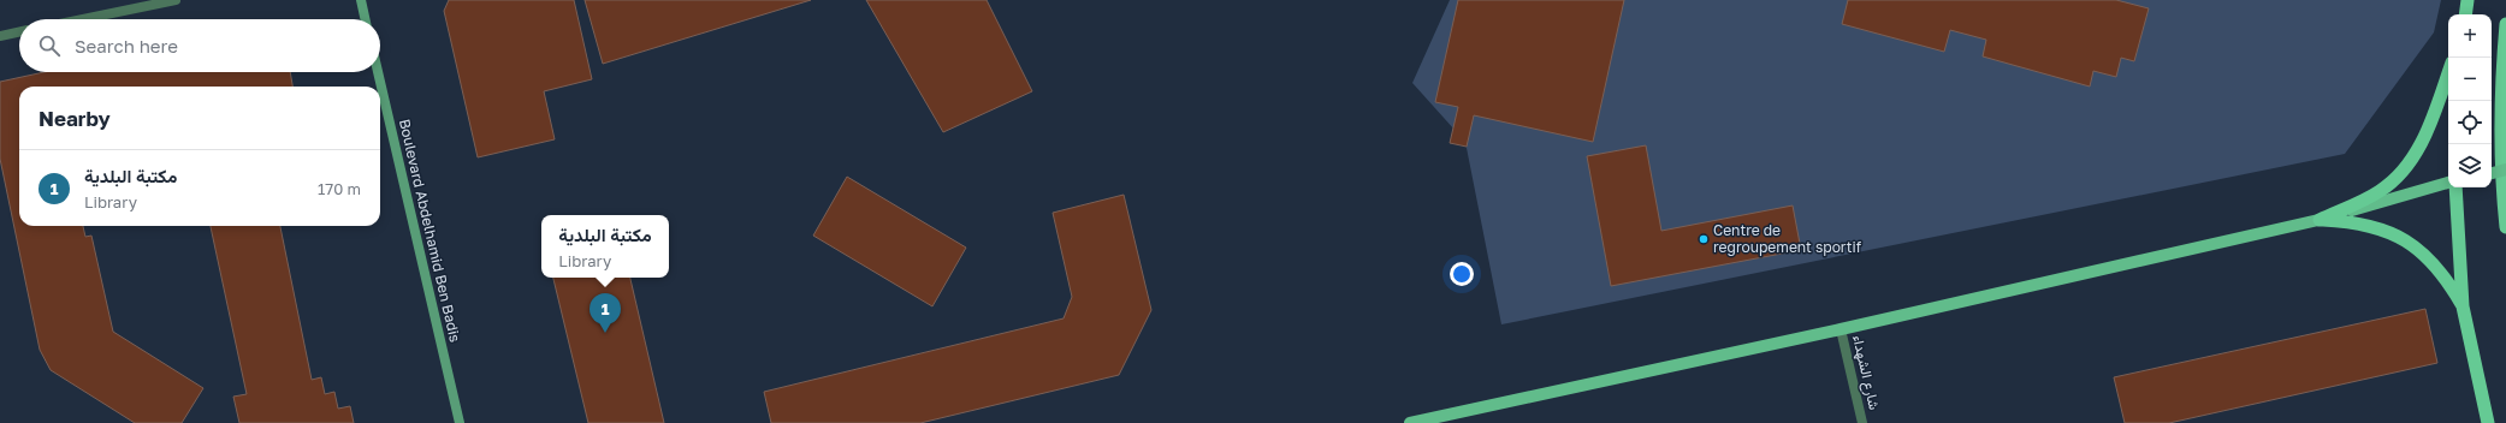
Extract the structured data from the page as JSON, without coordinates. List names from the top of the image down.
{
  "streets": {
    "main road": ["Boulevard Abdelhamid Ben Badis"],
    "street": ["شارع الشهداء"]
  },
  "places": ["Centre de regroupement sportif"],
  "page": {
    "map_buttons": ["+", "−"],
    "search": "Search here",
    "heading": "Nearby",
    "list": [
      {
        "mark": "1",
        "name": "مكتبة البلدية",
        "note": "Library",
        "value": "170 m"
      }
    ],
    "popup": ["مكتبة البلدية", "Library"],
    "pins": "1"
  }
}
